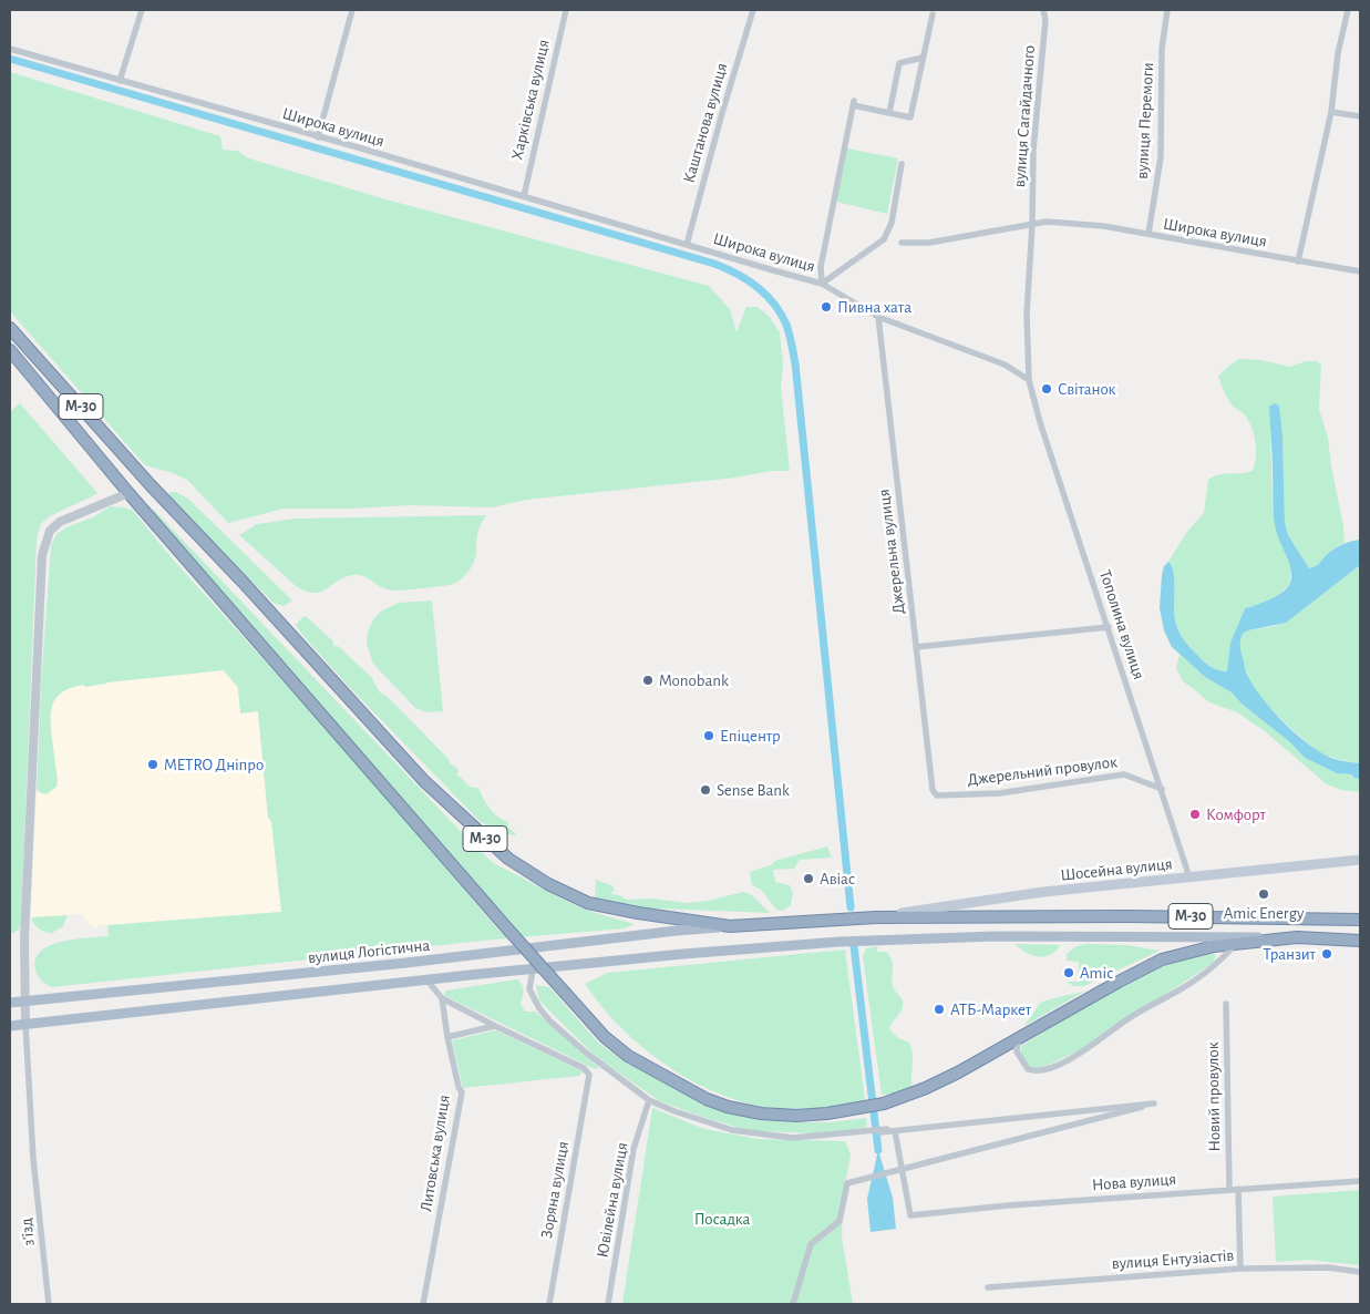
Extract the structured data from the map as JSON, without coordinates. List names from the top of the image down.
{
  "streets": {
    "highway": ["М-30"],
    "main road": ["Шосейна вулиця", "вулиця Логістична"],
    "street": [
      "Харківська вулиця",
      "вулиця Сагайдачного",
      "вулиця Перемоги",
      "Каштанова вулиця",
      "Широка вулиця",
      "Джерельна вулиця",
      "Тополина вулиця",
      "Джерельний провулок",
      "Новий провулок",
      "Литовська вулиця",
      "Нова вулиця",
      "Зоряна вулиця",
      "Ювілейна вулиця",
      "з'їзд",
      "вулиця Ентузіастів"
    ]
  },
  "crossings": [
    ["Харківська вулиця", "Широка вулиця"],
    ["вулиця Сагайдачного", "Широка вулиця"],
    ["вулиця Перемоги", "Широка вулиця"],
    ["Каштанова вулиця", "Широка вулиця"],
    ["Широка вулиця", "Джерельна вулиця"],
    ["Широка вулиця", "Тополина вулиця"],
    ["М-30", "Шосейна вулиця"],
    ["М-30", "вулиця Логістична"],
    ["Джерельна вулиця", "Джерельний провулок"],
    ["Тополина вулиця", "Джерельний провулок"],
    ["Тополина вулиця", "Шосейна вулиця"],
    ["Новий провулок", "Нова вулиця"]
  ],
  "parks": ["Посадка"],
  "places": [
    "Пивна хата",
    "Світанок",
    "Monobank",
    "Епіцентр",
    "METRO Дніпро",
    "Sense Bank",
    "Комфорт",
    "Авіас",
    "Amic Energy",
    "Транзит",
    "Amic",
    "АТБ-Маркет"
  ]
}
